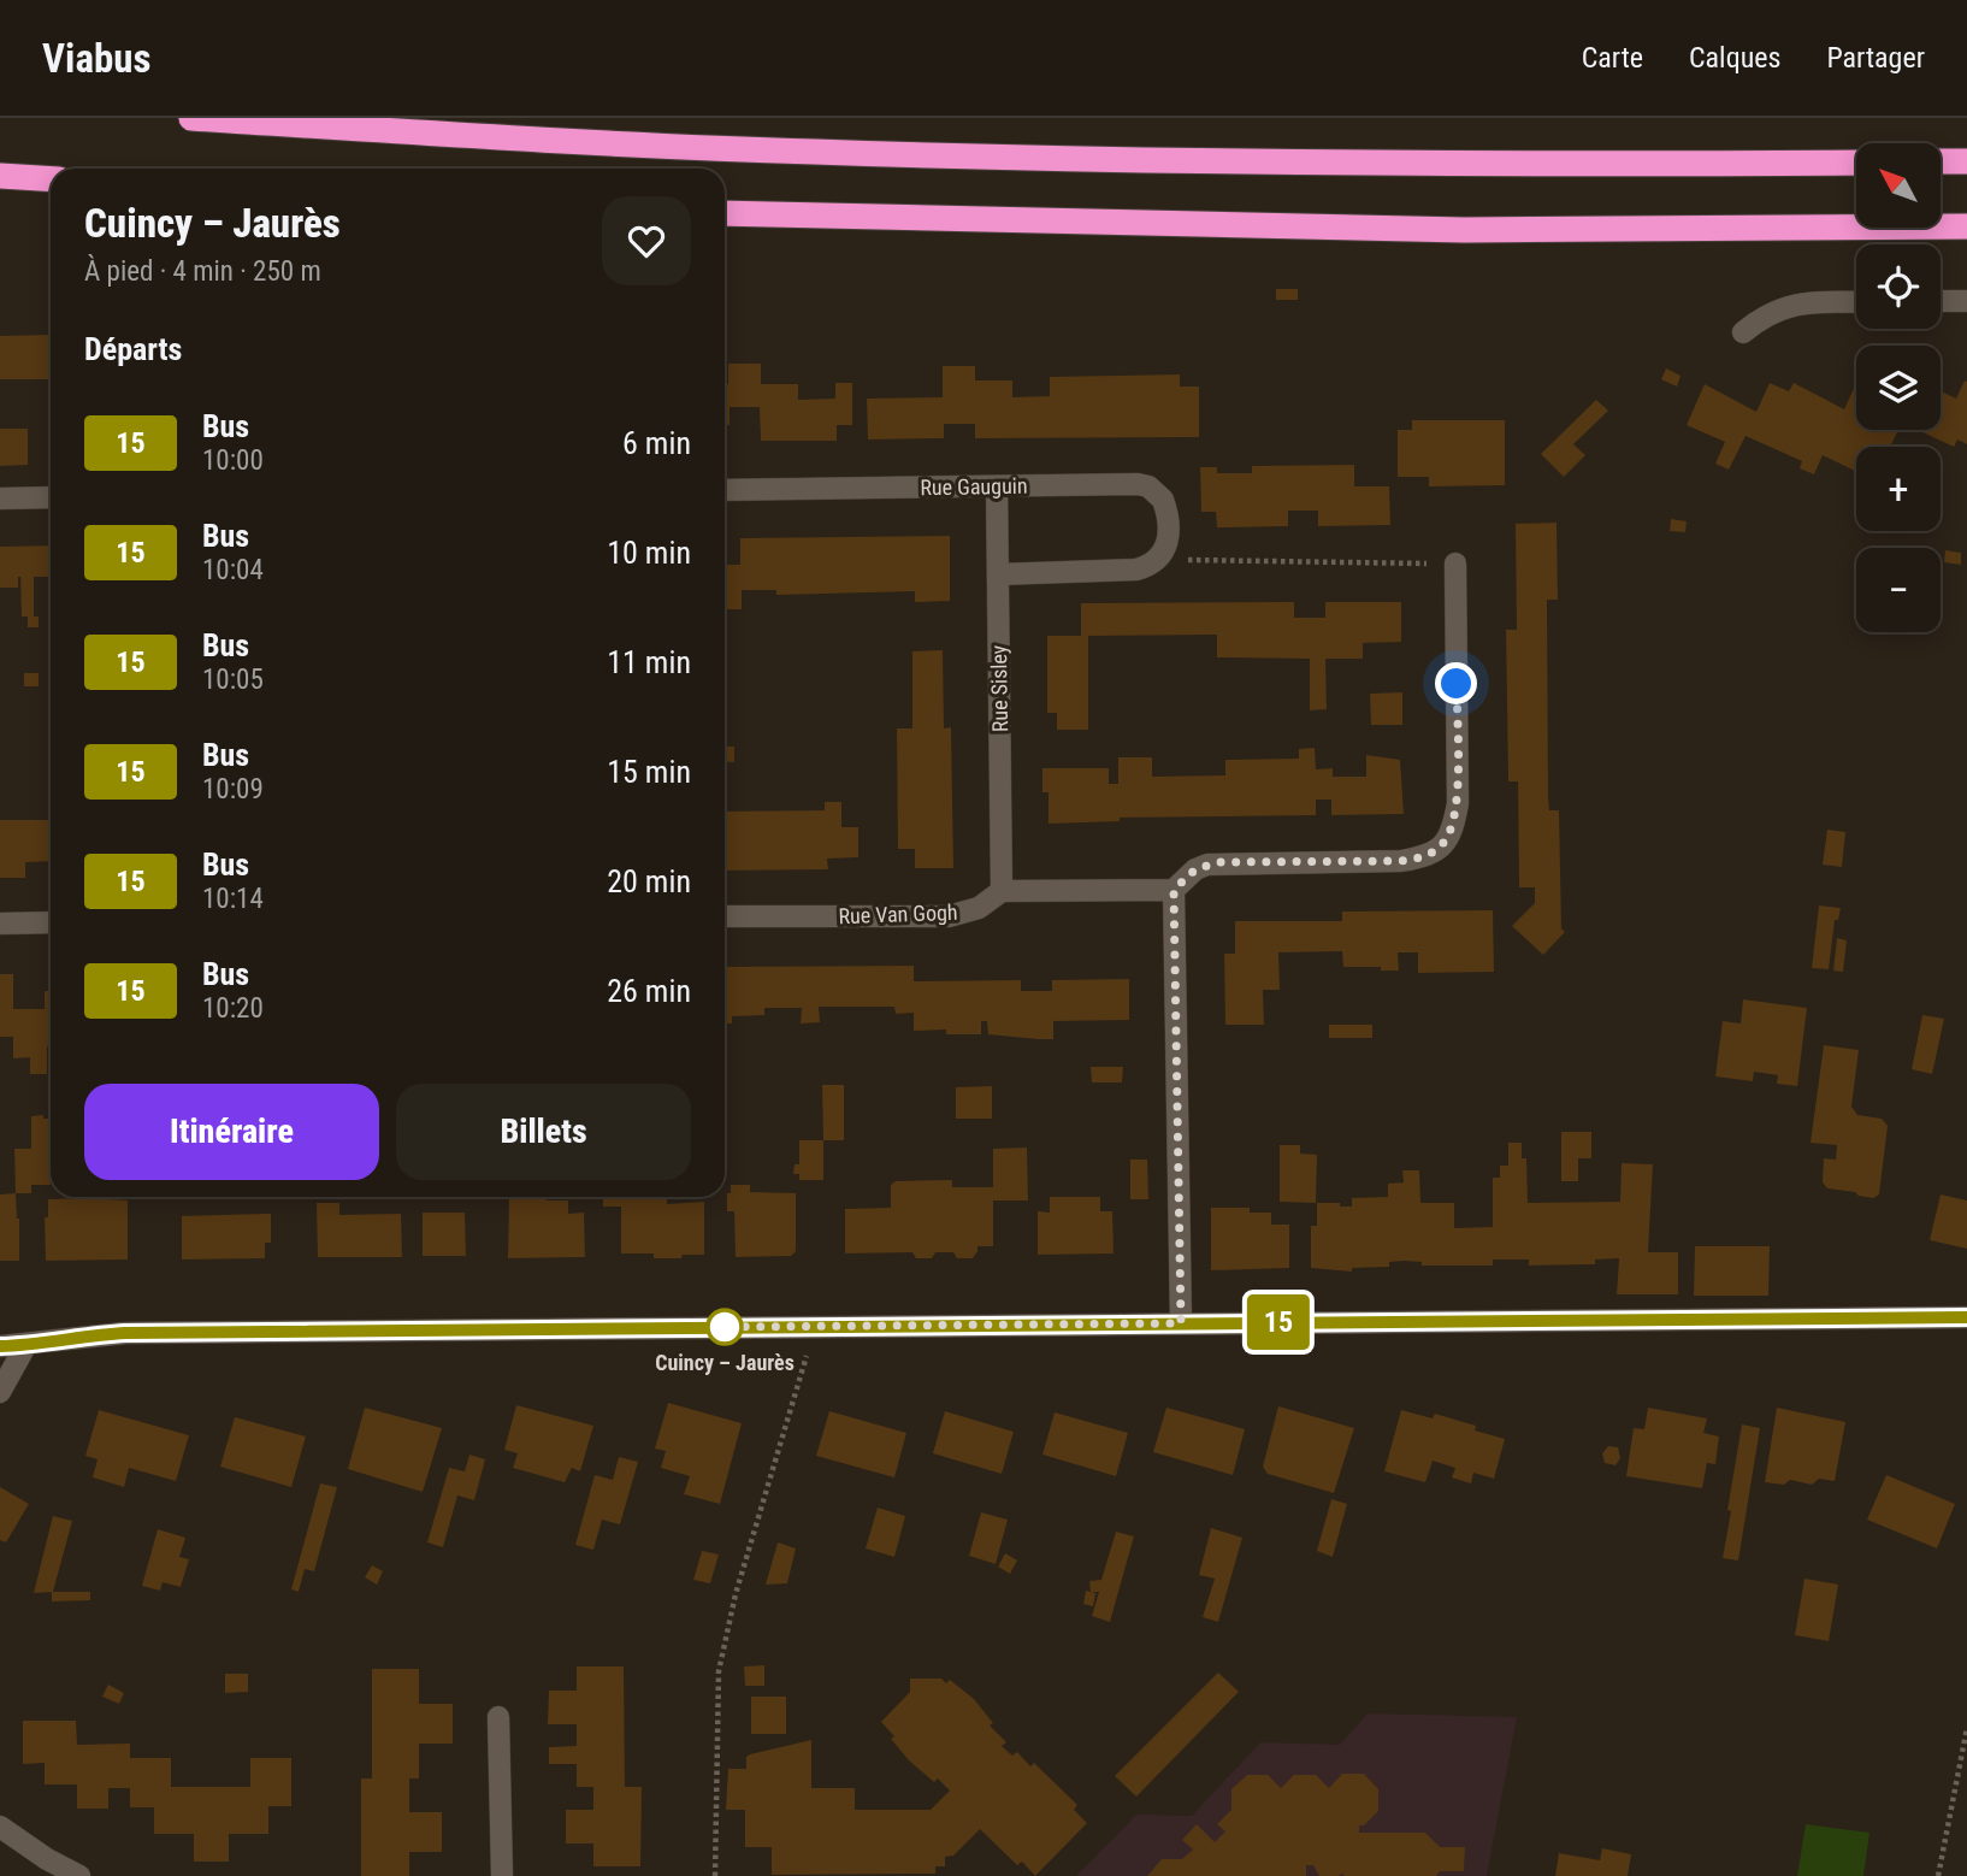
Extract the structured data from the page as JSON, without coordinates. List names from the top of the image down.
{
  "streets": {
    "street": ["Rue Gauguin", "Rue Sisley", "Rue Van Gogh"]
  },
  "crossings": [
    ["Rue Gauguin", "Rue Sisley"],
    ["Rue Sisley", "Rue Van Gogh"]
  ],
  "places": ["Cuincy – Jaurès"],
  "lines": ["bus line 15"],
  "north": "top left",
  "page": {
    "header": "Viabus",
    "nav": ["Carte", "Calques", "Partager"],
    "on_map": "15",
    "map_buttons": ["+", "−"],
    "heading": [
      ["Cuincy – Jaurès", "À pied · 4 min · 250 m"],
      "Départs"
    ],
    "list": [
      {
        "mark": "15",
        "name": "Bus",
        "note": "10:00",
        "value": "6 min"
      },
      {
        "mark": "15",
        "name": "Bus",
        "note": "10:04",
        "value": "10 min"
      },
      {
        "mark": "15",
        "name": "Bus",
        "note": "10:05",
        "value": "11 min"
      },
      {
        "mark": "15",
        "name": "Bus",
        "note": "10:09",
        "value": "15 min"
      },
      {
        "mark": "15",
        "name": "Bus",
        "note": "10:14",
        "value": "20 min"
      },
      {
        "mark": "15",
        "name": "Bus",
        "note": "10:20",
        "value": "26 min"
      }
    ],
    "buttons": ["Itinéraire", "Billets"]
  }
}
